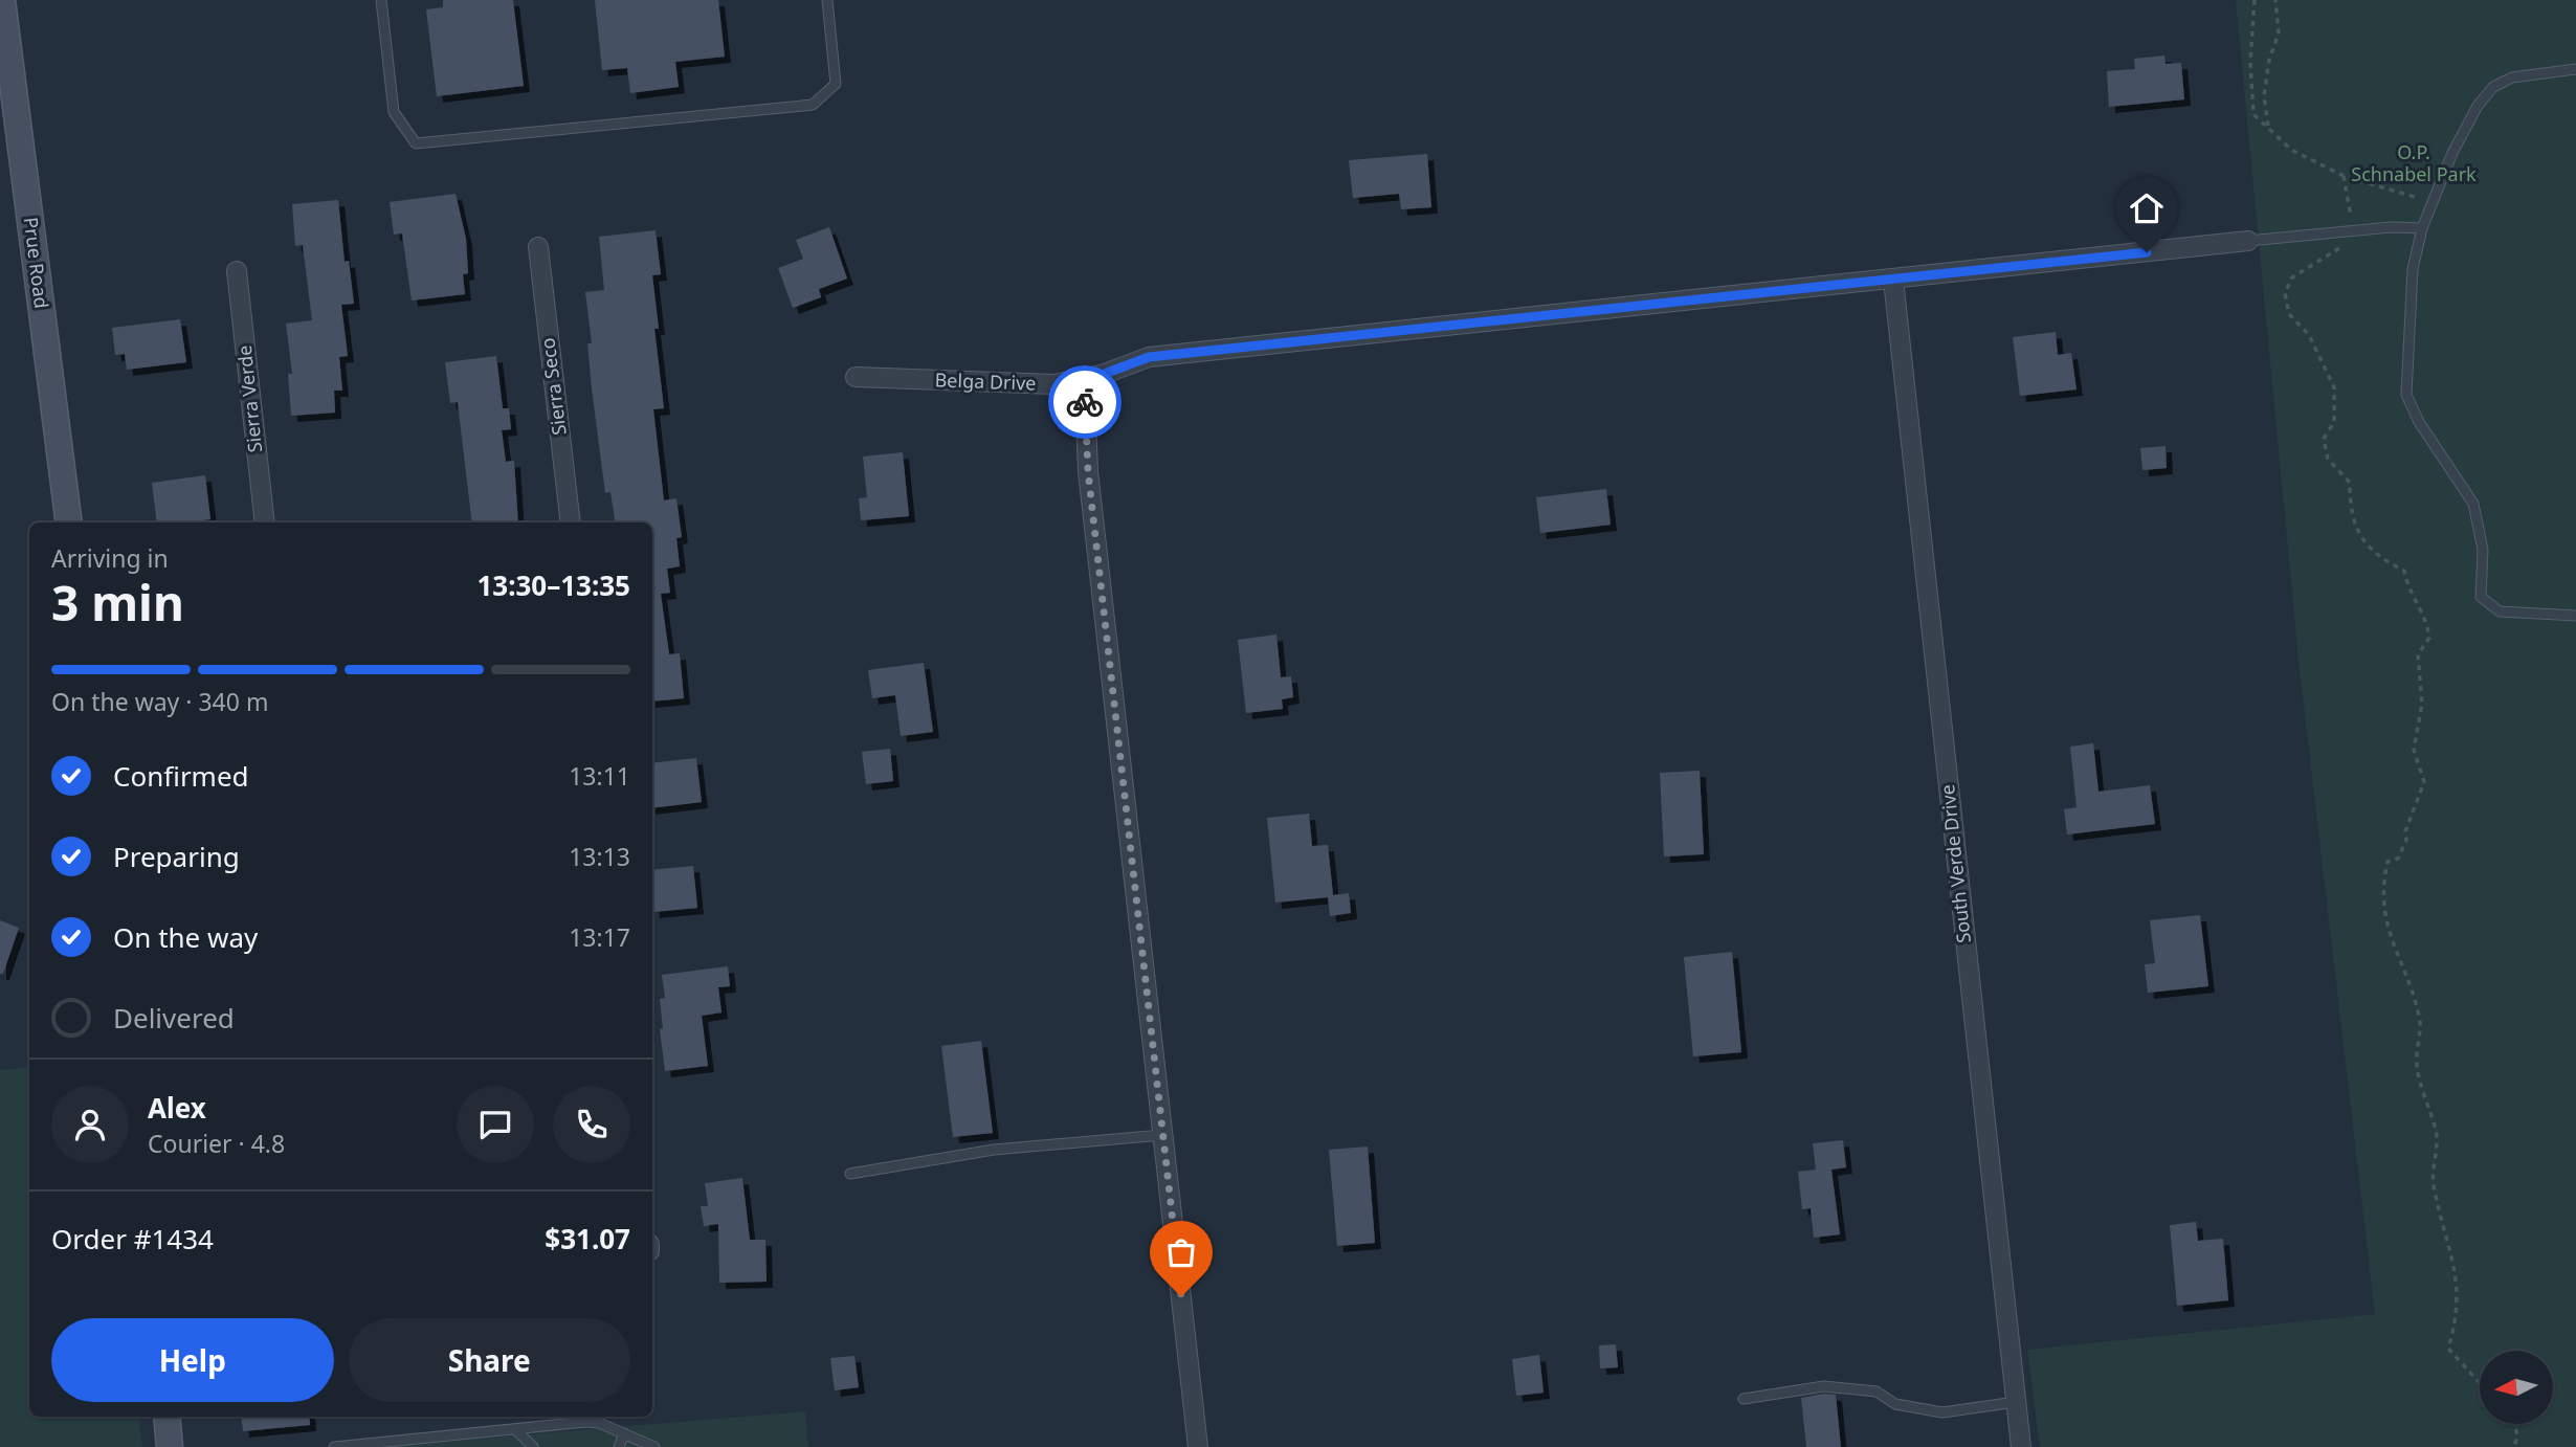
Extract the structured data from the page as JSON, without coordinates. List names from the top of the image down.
{
  "streets": {
    "main road": ["Prue Road"],
    "street": [
      "Belga Drive",
      "Sierra Seco",
      "Sierra Verde",
      "South Verde Drive"
    ]
  },
  "crossings": [
    ["Belga Drive", "South Verde Drive"]
  ],
  "parks": ["O.P. Schnabel Park"],
  "north": "left",
  "page": {
    "heading": ["3 min", "Arriving in", "13:30–13:35"],
    "panel": [
      "Alex",
      "Courier · 4.8",
      "Order #1434",
      "$31.07"
    ],
    "bar": "On the way · 340 m",
    "list": [
      ["Confirmed", "13:11"],
      ["Preparing", "13:13"],
      ["On the way", "13:17"],
      "Delivered"
    ],
    "buttons": ["Help", "Share"]
  }
}
